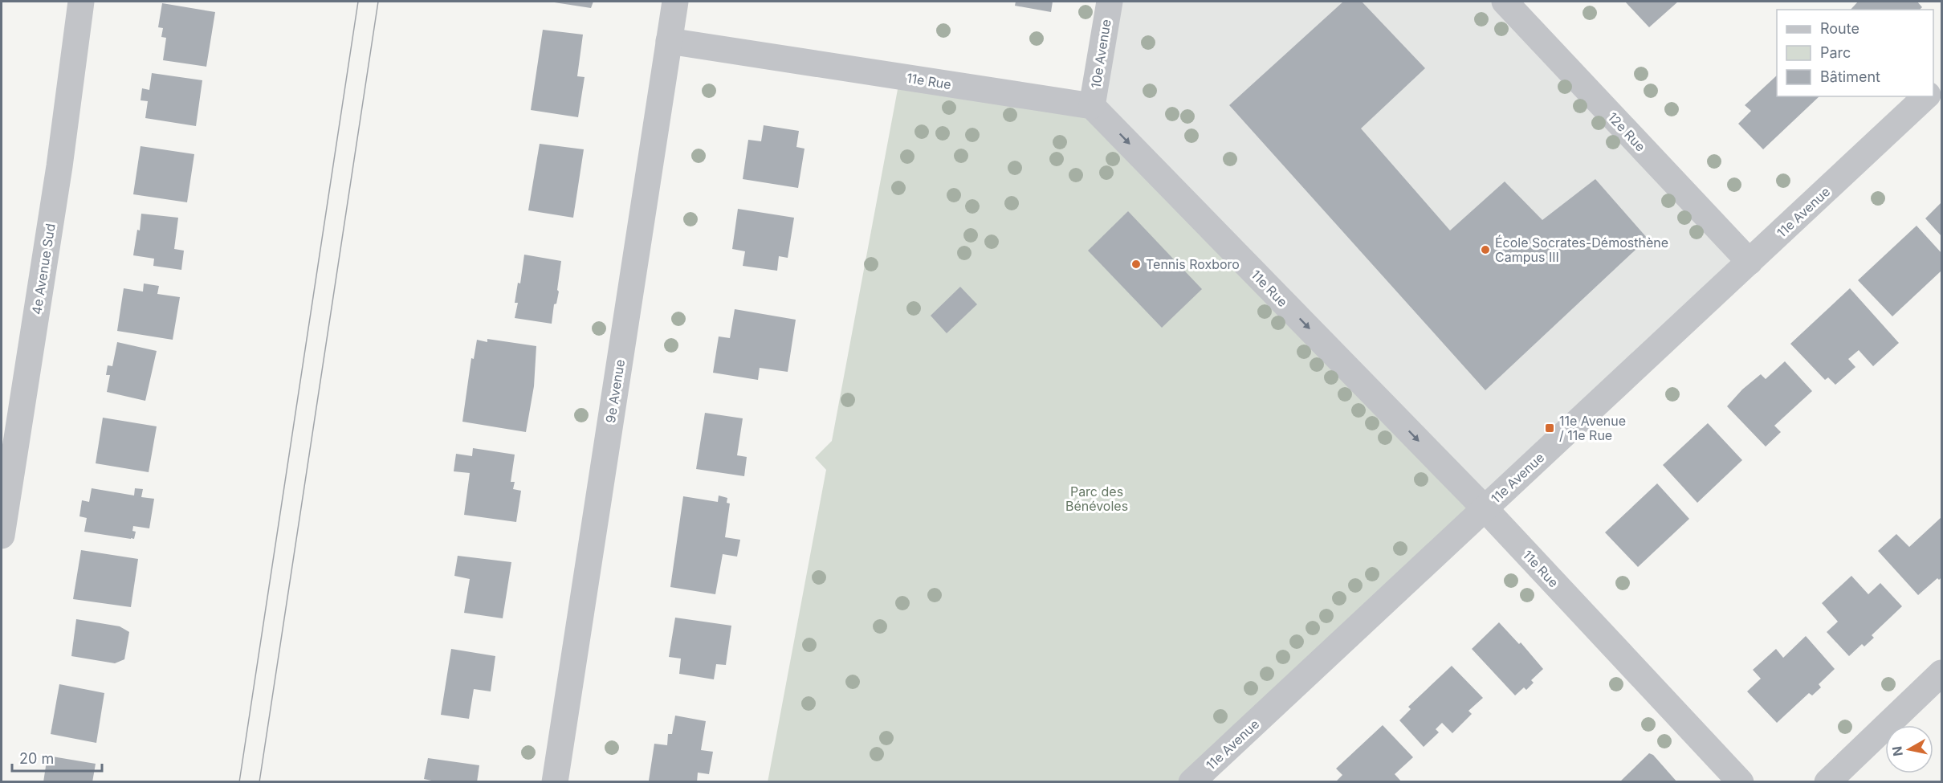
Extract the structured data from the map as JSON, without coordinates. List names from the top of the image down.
{
  "streets": {
    "street": [
      "10e Avenue",
      "11e Rue",
      "12e Rue",
      "11e Avenue",
      "4e Avenue Sud",
      "9e Avenue"
    ]
  },
  "crossings": [
    ["10e Avenue", "11e Rue"],
    ["11e Rue", "11e Avenue"],
    ["11e Rue", "9e Avenue"],
    ["12e Rue", "11e Avenue"]
  ],
  "one_way": ["11e Rue"],
  "parks": ["Parc des Bénévoles"],
  "places": {
    "other": ["École Socrates-Démosthène Campus III", "Tennis Roxboro"],
    "transit": ["11e Avenue / 11e Rue"]
  },
  "legend": ["Route", "Parc", "Bâtiment"],
  "scale_bar": "20 m",
  "north": "left"
}
